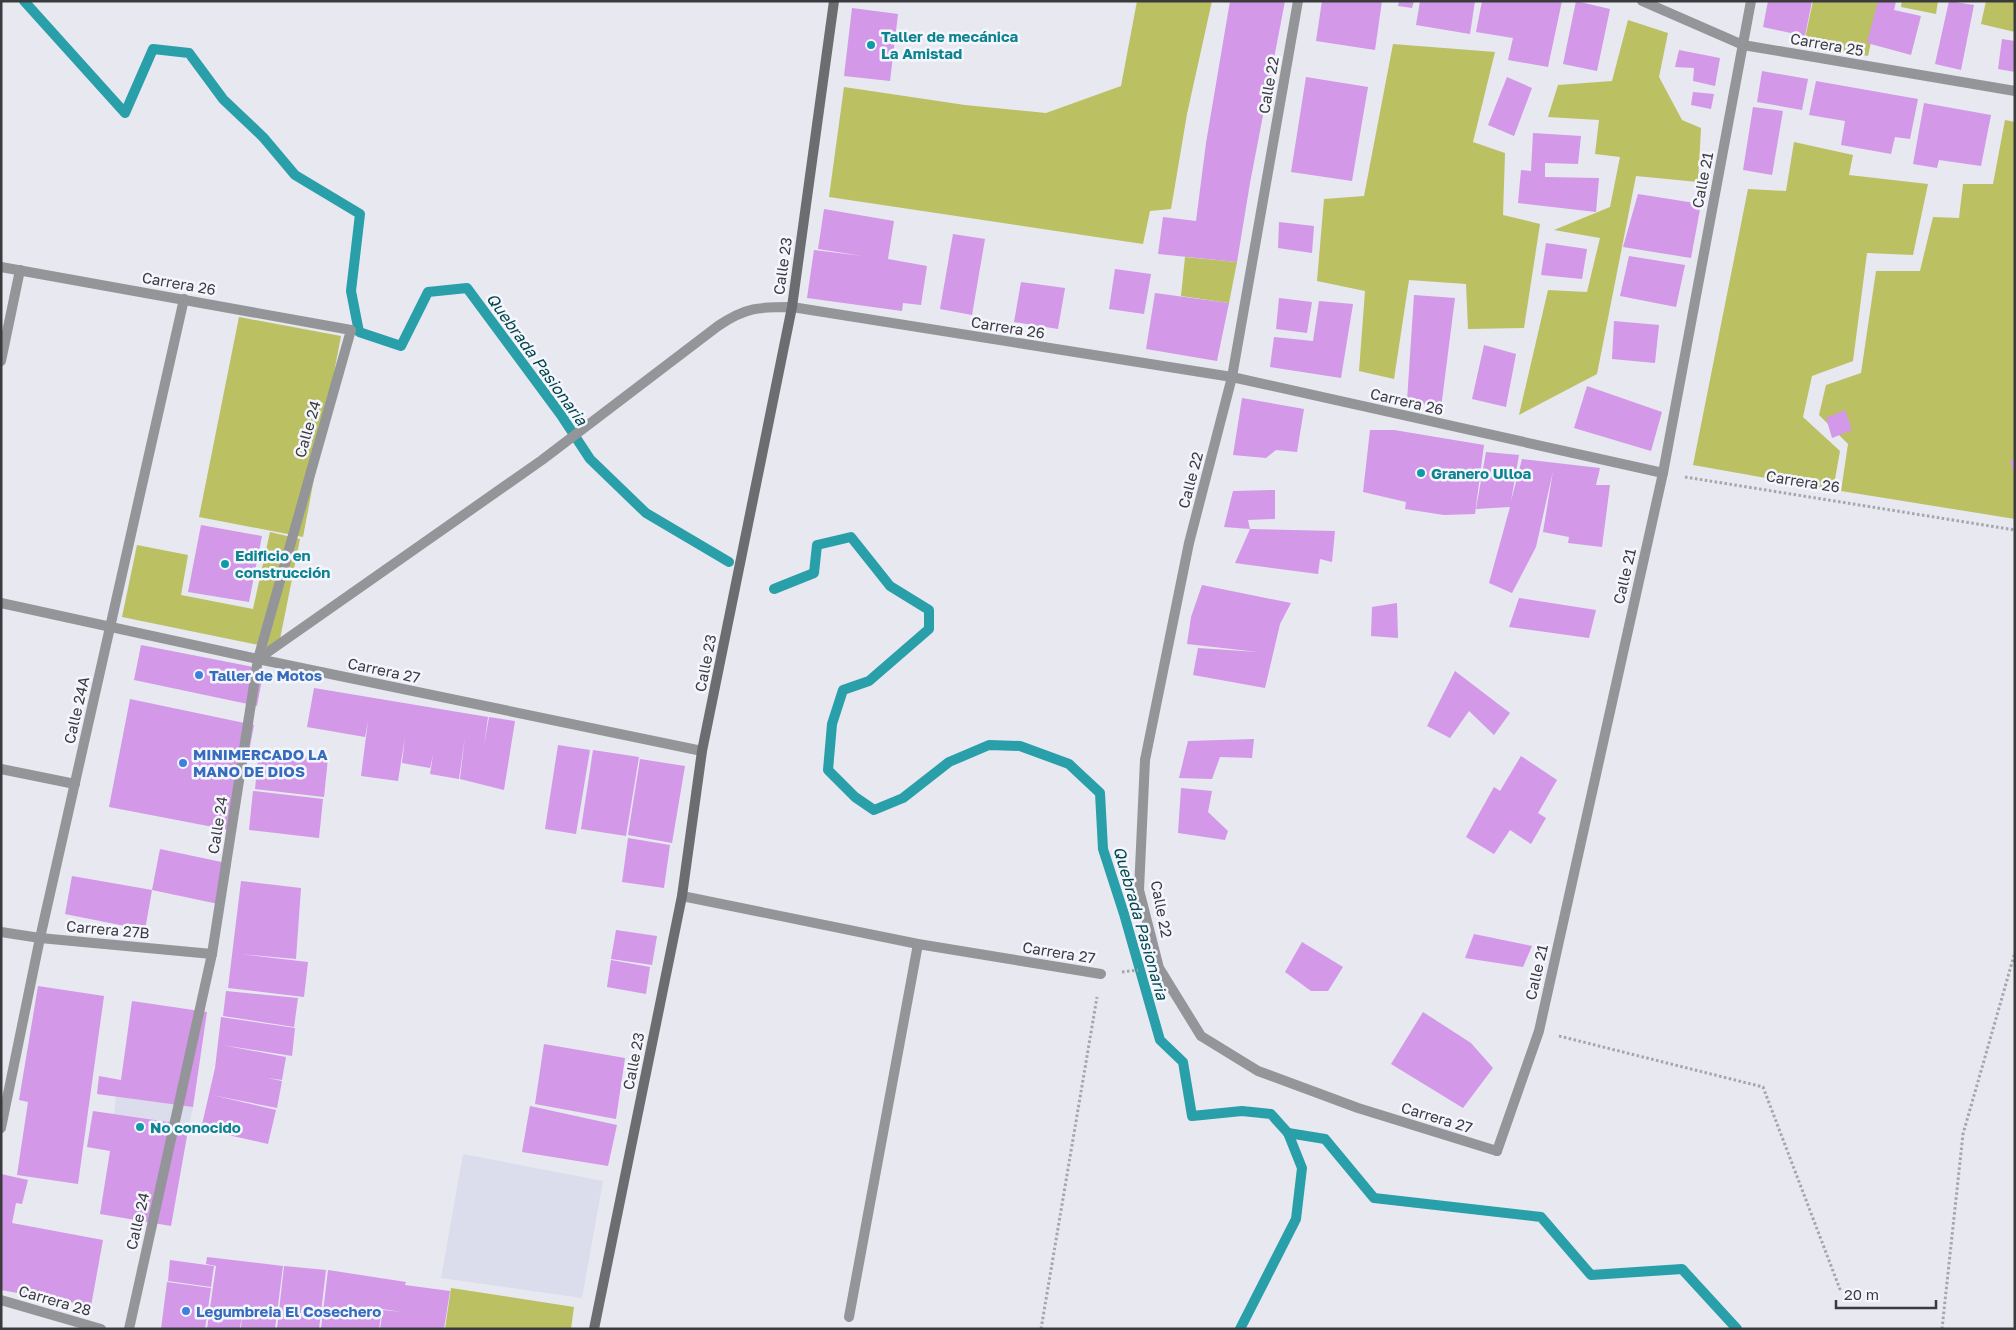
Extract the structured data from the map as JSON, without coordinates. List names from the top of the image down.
{
  "streets": {
    "main road": ["Calle 23"],
    "street": [
      "Carrera 25",
      "Calle 22",
      "Calle 21",
      "Carrera 26",
      "Calle 24",
      "Carrera 27",
      "Calle 24A",
      "Carrera 27B",
      "Carrera 28"
    ]
  },
  "crossings": [
    ["Carrera 25", "Calle 21"],
    ["Calle 22", "Carrera 26"],
    ["Calle 22", "Carrera 27"],
    ["Calle 21", "Carrera 26"],
    ["Calle 21", "Carrera 27"],
    ["Calle 23", "Carrera 26"],
    ["Calle 23", "Carrera 27"],
    ["Carrera 26", "Calle 24"],
    ["Carrera 26", "Carrera 27"],
    ["Carrera 26", "Calle 24A"],
    ["Calle 24", "Carrera 27"],
    ["Calle 24", "Carrera 27B"],
    ["Carrera 27", "Calle 24A"],
    ["Calle 24A", "Carrera 27B"]
  ],
  "water": ["Quebrada Pasionaria"],
  "places": [
    "Taller de mecánica La Amistad",
    "Granero Ulloa",
    "Edificio en construcción",
    "Taller de Motos",
    "MINIMERCADO LA MANO DE DIOS",
    "No conocido",
    "Legumbreia El Cosechero"
  ],
  "scale_bar": "20 m"
}
